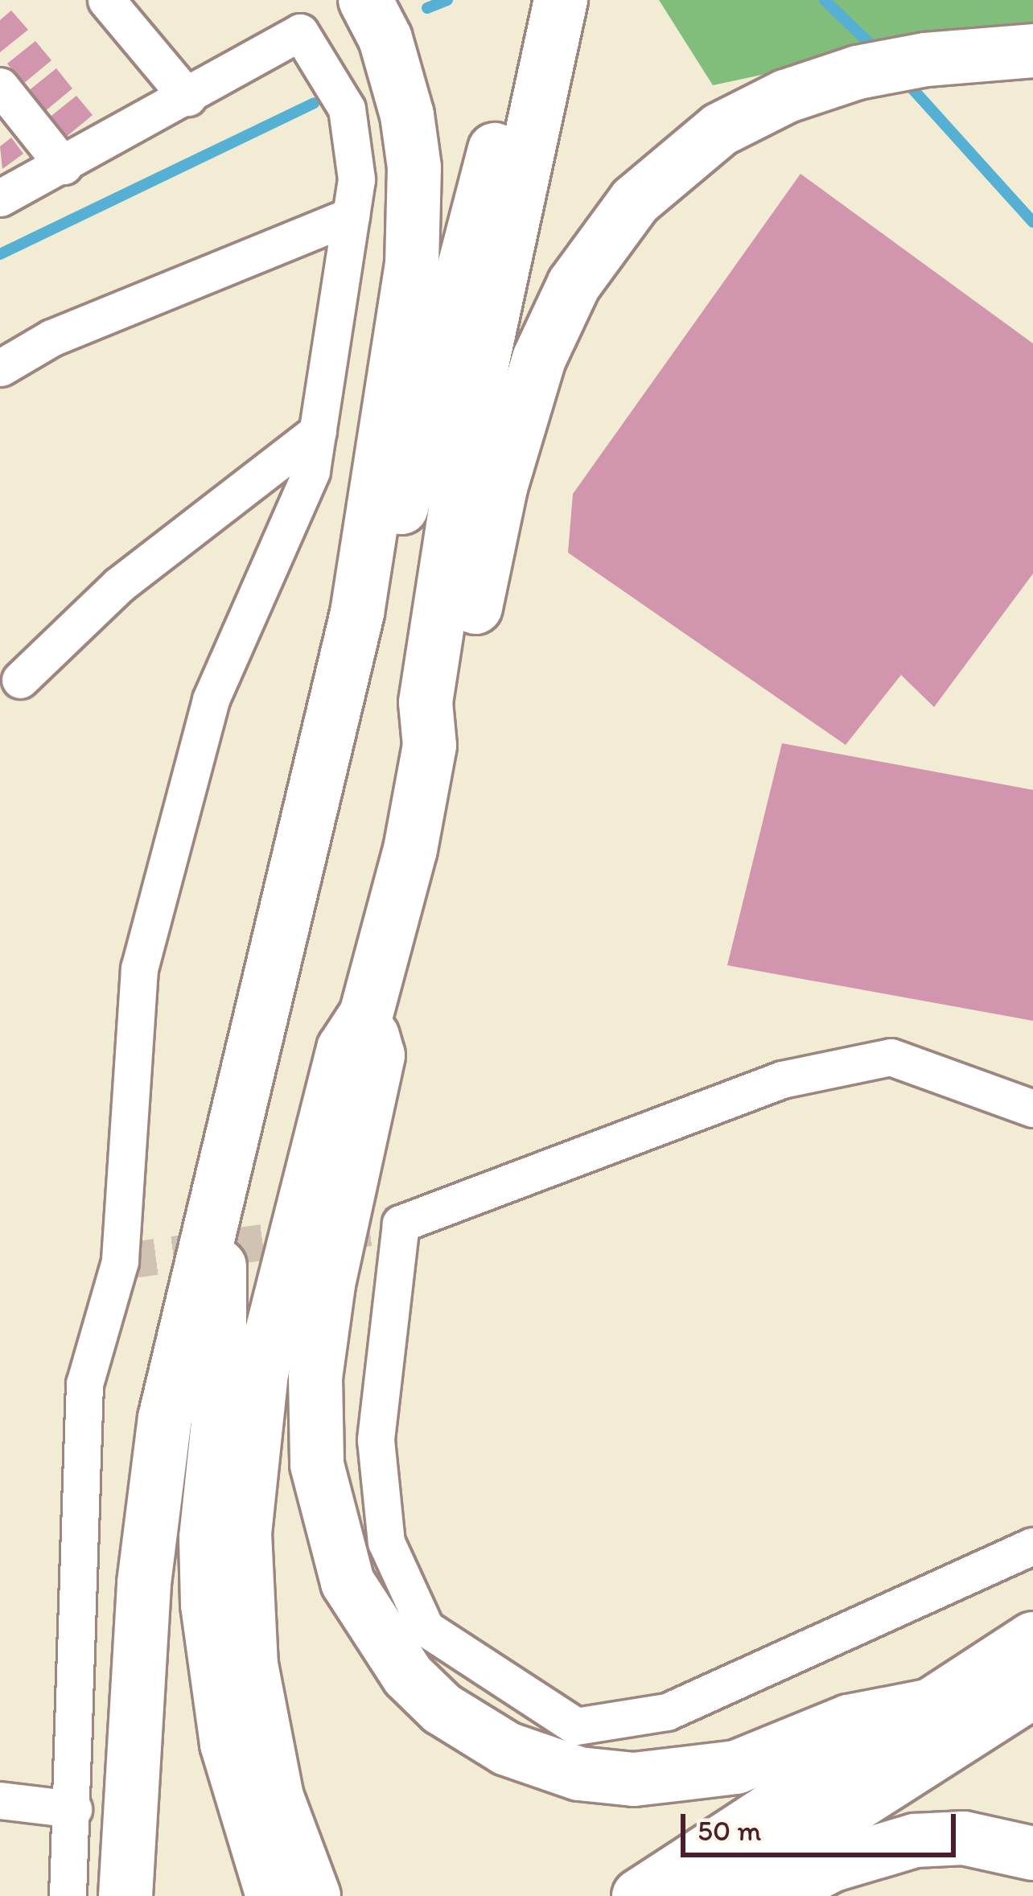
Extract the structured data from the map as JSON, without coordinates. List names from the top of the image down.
{
  "scale_bar": "50 m"
}
